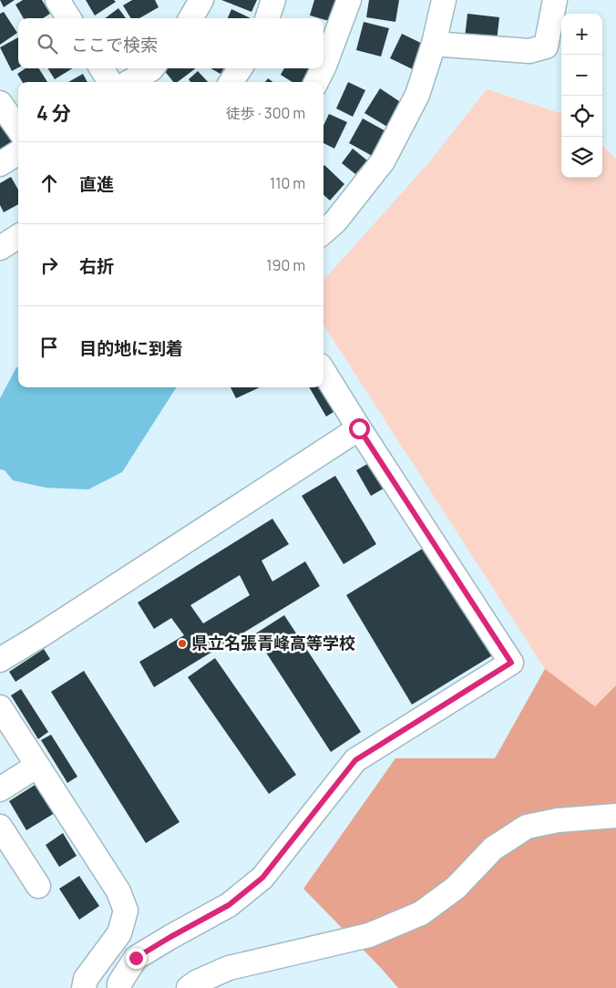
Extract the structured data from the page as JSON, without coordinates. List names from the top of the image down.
{
  "places": ["県立名張青峰高等学校"],
  "page": {
    "map_buttons": ["+", "−"],
    "search": "ここで検索",
    "heading": ["4 分", "徒歩 · 300 m"],
    "list": [
      ["直進", "110 m"],
      ["右折", "190 m"],
      "目的地に到着"
    ]
  }
}
